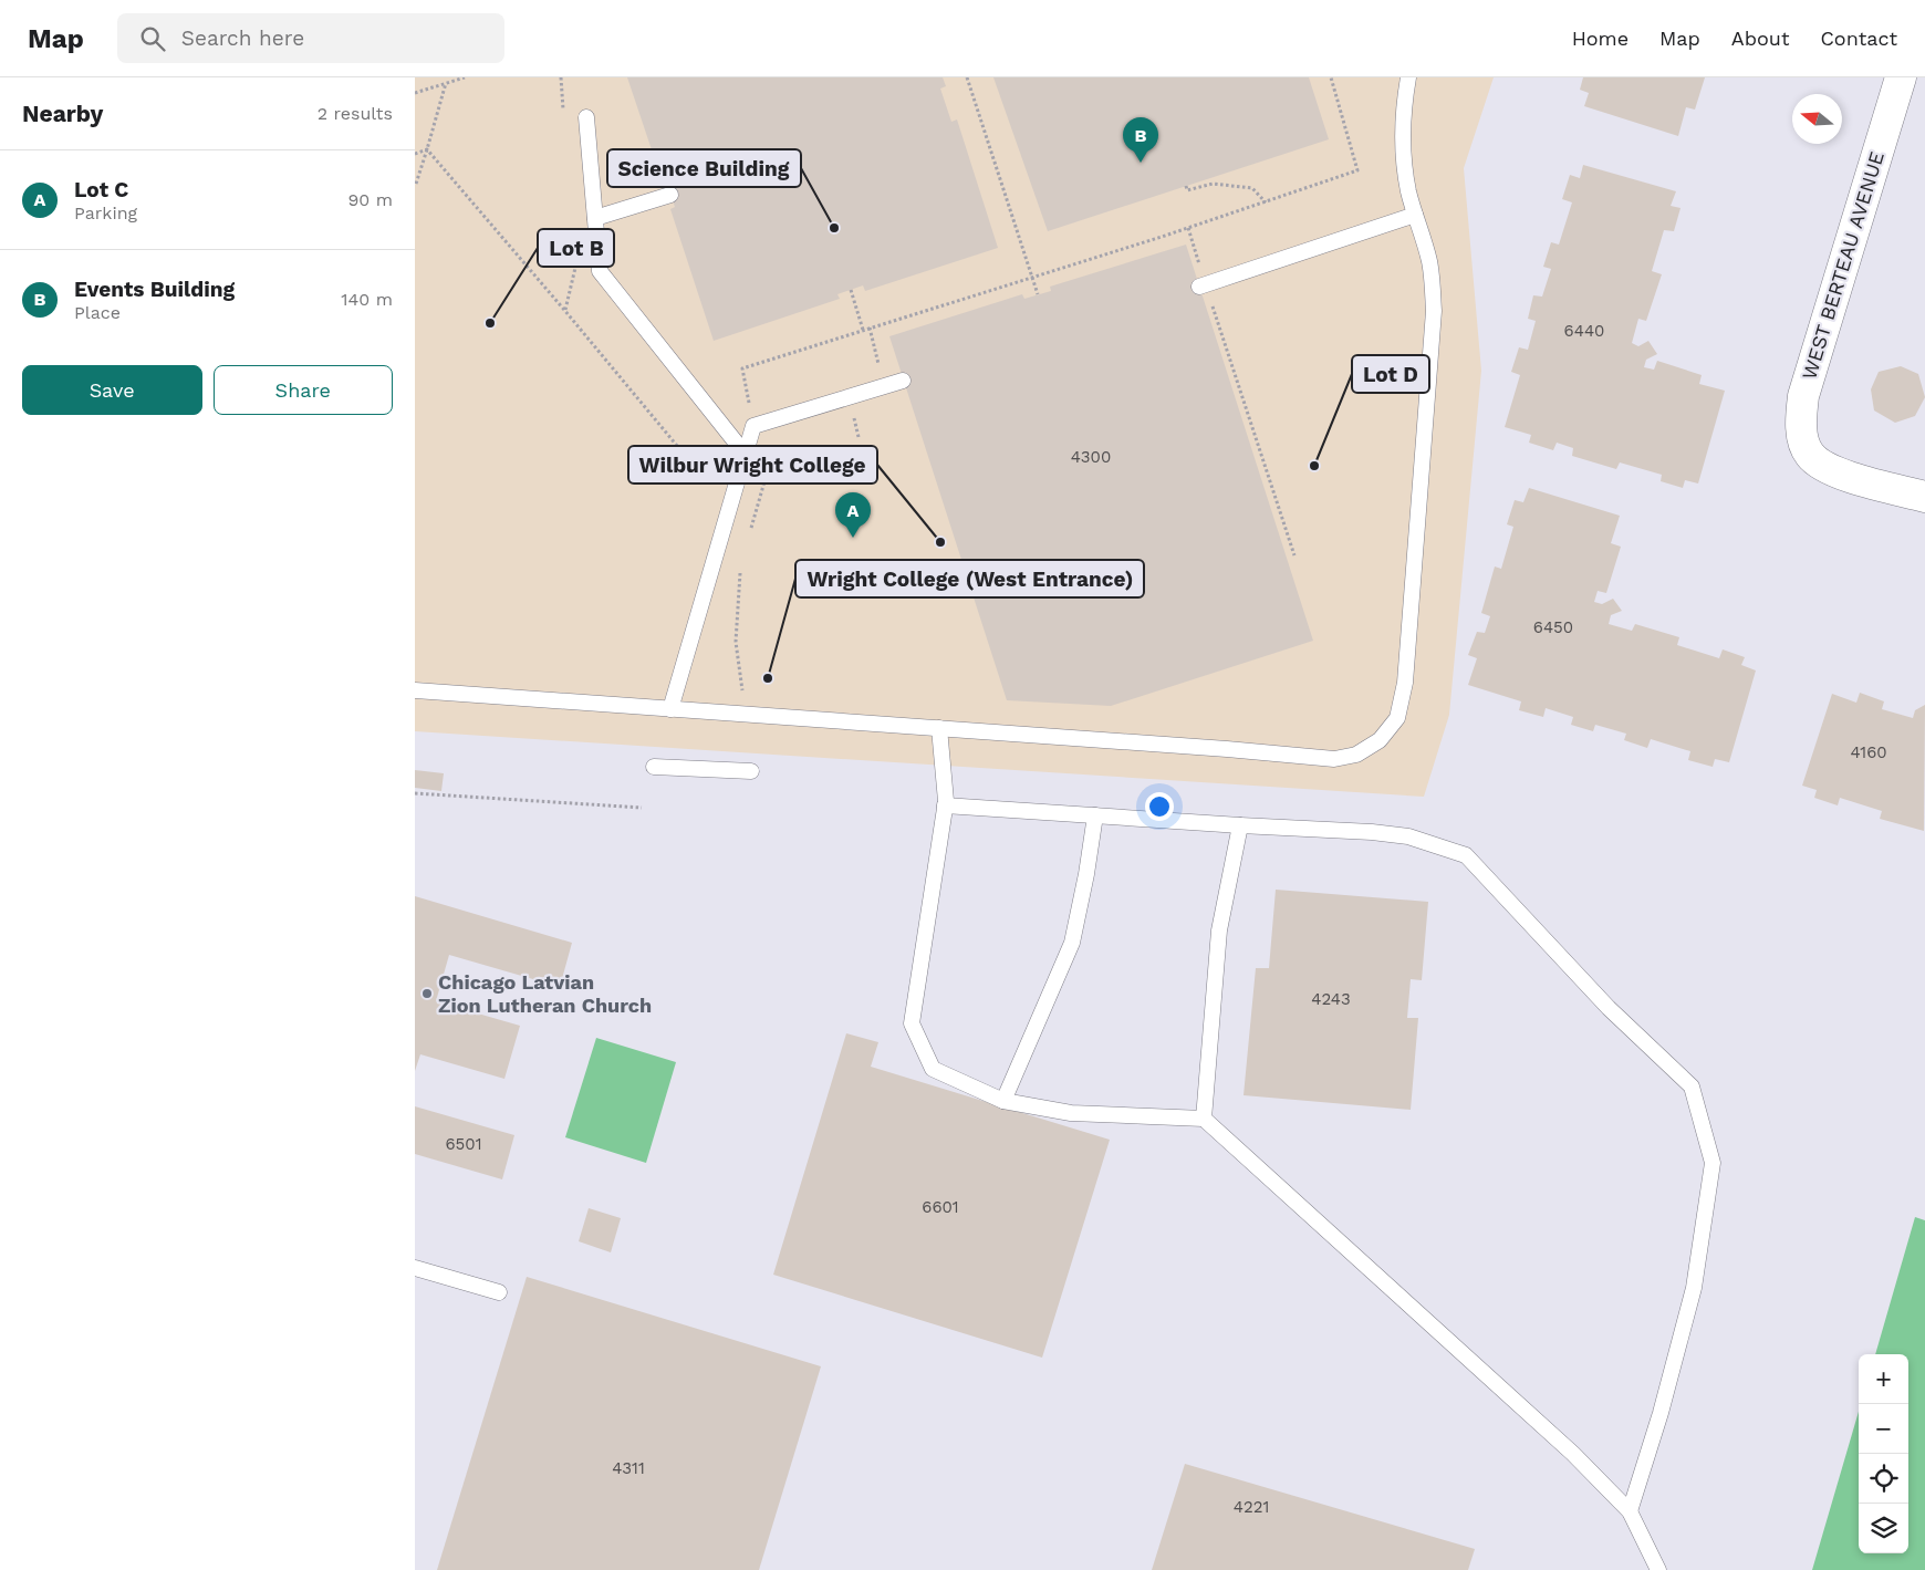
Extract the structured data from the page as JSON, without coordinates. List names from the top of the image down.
{
  "streets": {
    "street": ["WEST BERTEAU AVENUE"]
  },
  "places": [
    "Science Building",
    "Lot B",
    "Lot D",
    "Wilbur Wright College",
    "Wright College (West Entrance)",
    "Chicago Latvian Zion Lutheran Church"
  ],
  "house_numbers": [
    "6440",
    "4300",
    "6450",
    "4160",
    "4243",
    "6501",
    "6601",
    "4311",
    "4221"
  ],
  "north": "left",
  "page": {
    "header": "Map",
    "search": "Search here",
    "nav": [
      "Home",
      "Map",
      "About",
      "Contact"
    ],
    "heading": ["Nearby", "2 results"],
    "pins": ["B", "A"],
    "list": [
      {
        "mark": "A",
        "name": "Lot C",
        "note": "Parking",
        "value": "90 m"
      },
      {
        "mark": "B",
        "name": "Events Building",
        "note": "Place",
        "value": "140 m"
      }
    ],
    "buttons": ["Save", "Share"],
    "map_buttons": ["+", "−"]
  }
}
